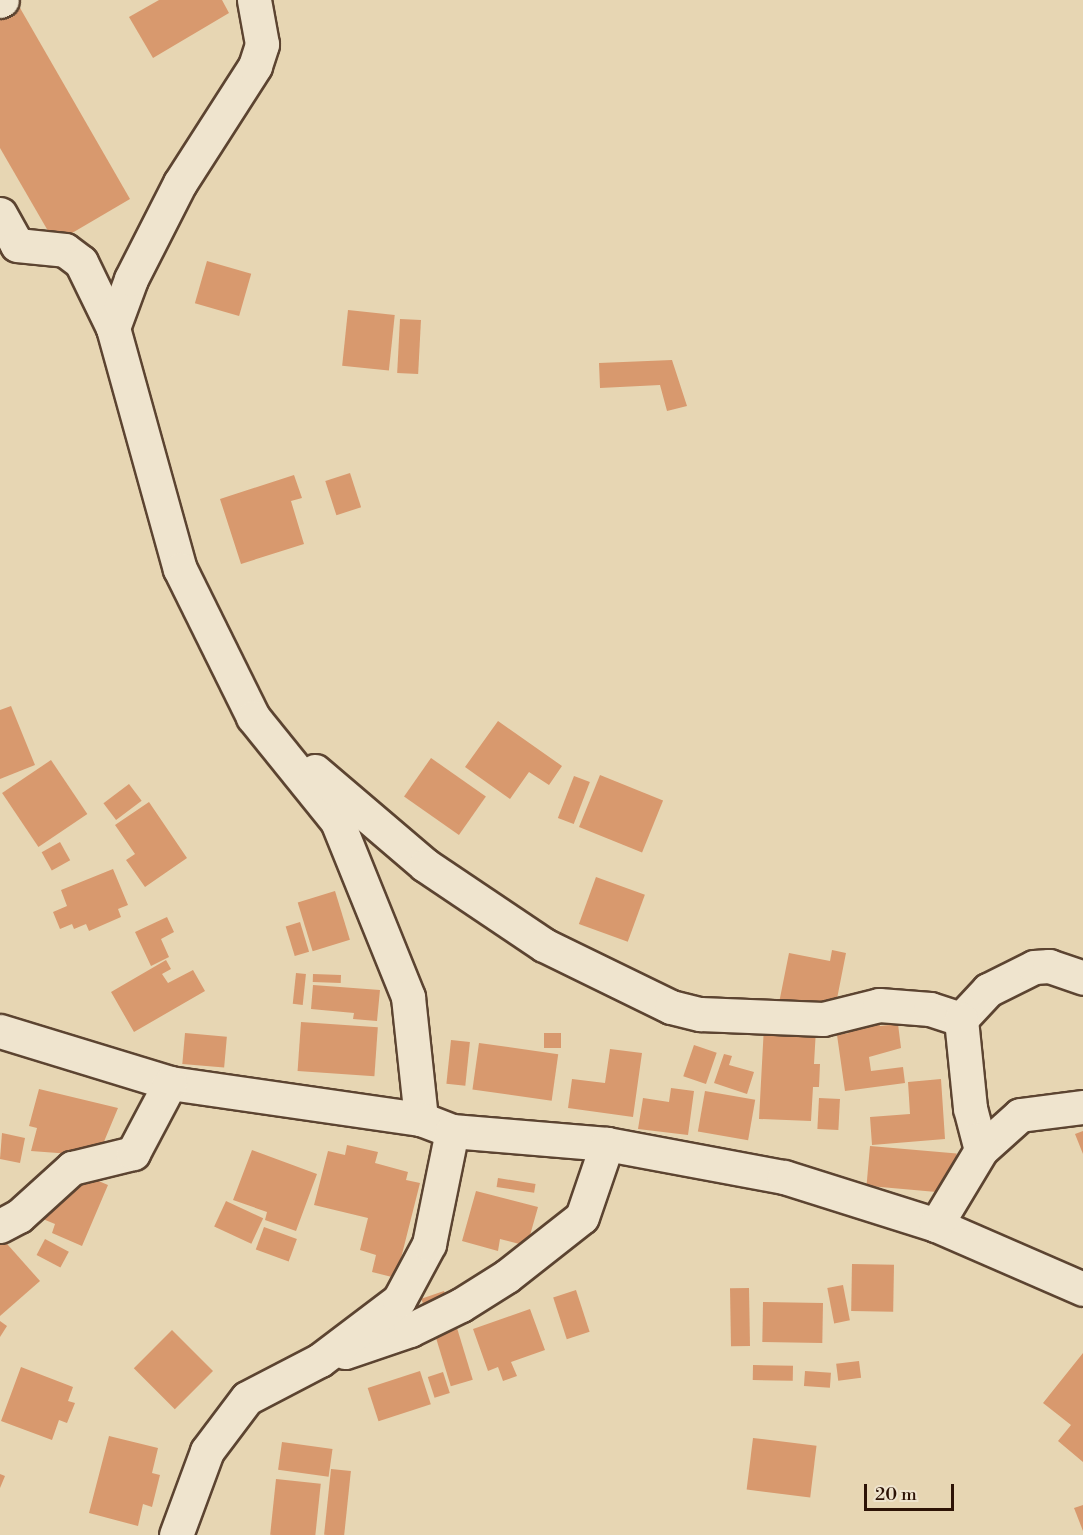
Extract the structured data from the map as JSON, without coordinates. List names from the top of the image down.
{
  "scale_bar": "20 m"
}
